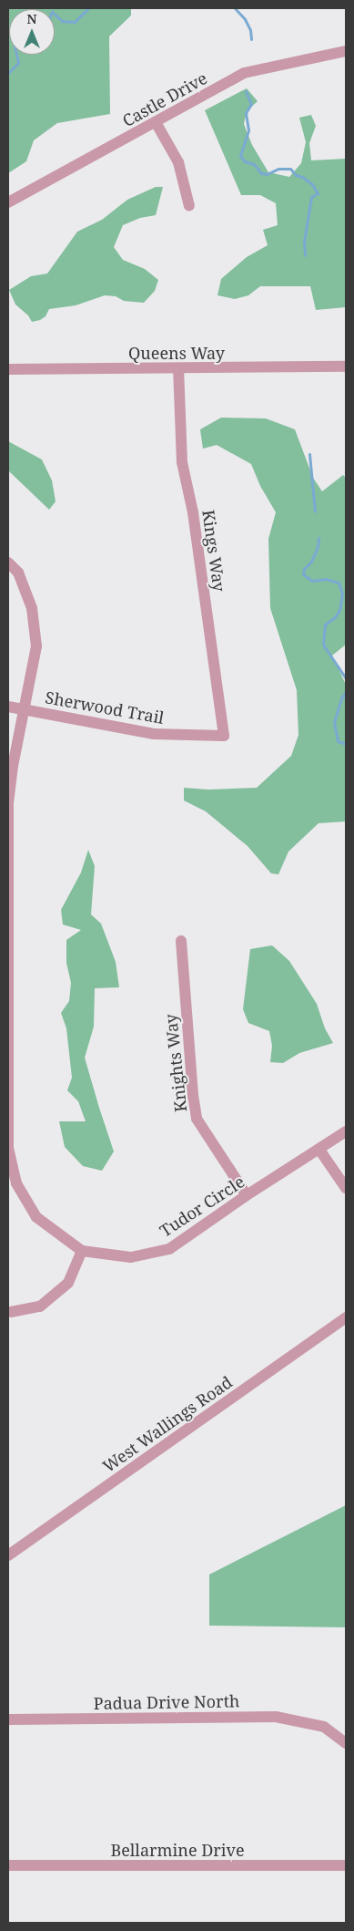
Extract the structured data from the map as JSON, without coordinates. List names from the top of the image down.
{
  "streets": {
    "street": [
      "Castle Drive",
      "Queens Way",
      "Kings Way",
      "Sherwood Trail",
      "Knights Way",
      "Tudor Circle",
      "West Wallings Road",
      "Padua Drive North",
      "Bellarmine Drive"
    ]
  },
  "crossings": [
    ["Queens Way", "Kings Way"],
    ["Kings Way", "Sherwood Trail"],
    ["Sherwood Trail", "Tudor Circle"],
    ["Knights Way", "Tudor Circle"]
  ],
  "north": "top"
}
